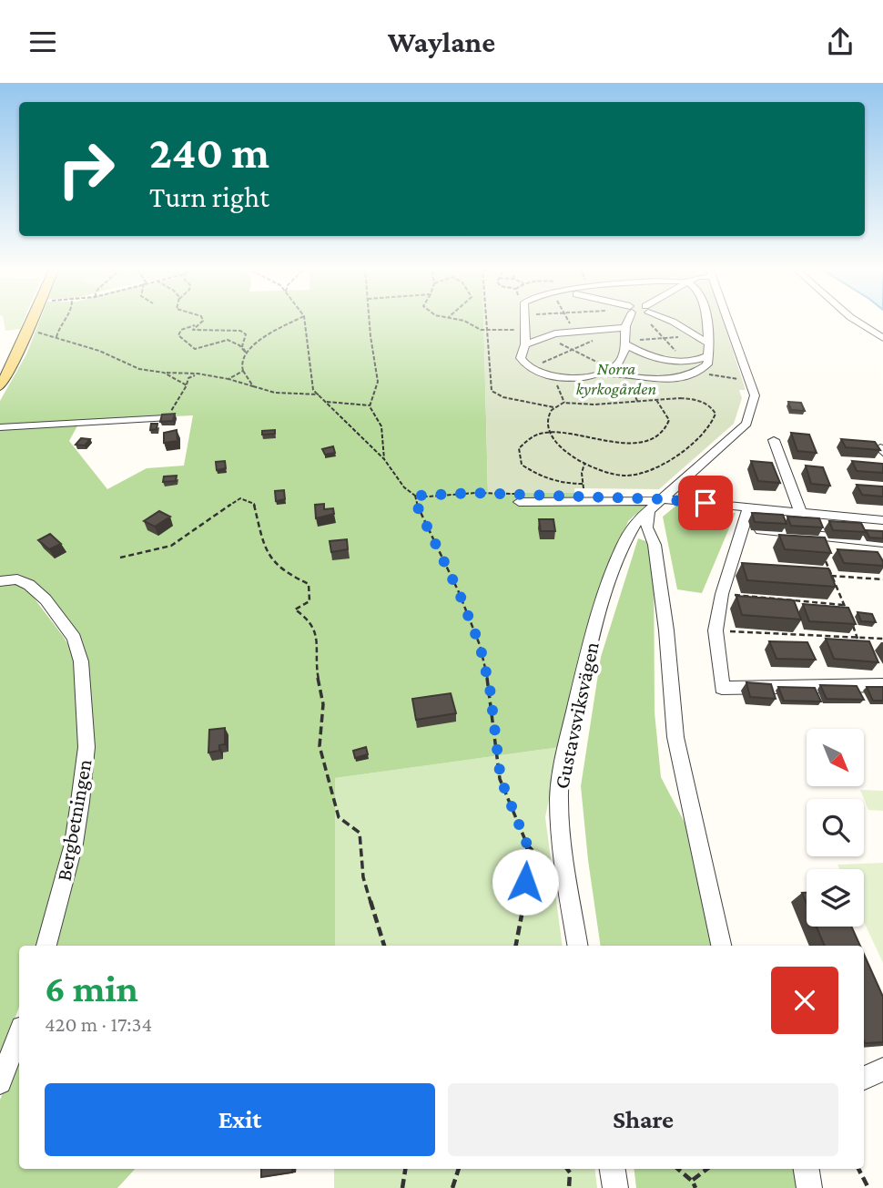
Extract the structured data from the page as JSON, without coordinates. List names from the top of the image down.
{
  "streets": {
    "street": ["Gustavsviksvägen", "Bergbetningen"]
  },
  "parks": ["Norra kyrkogården"],
  "north": "bottom right",
  "page": {
    "header": "Waylane",
    "turn": ["240 m", "Turn right"],
    "heading": ["6 min", "420 m · 17:34"],
    "buttons": ["Exit", "Share"]
  }
}
